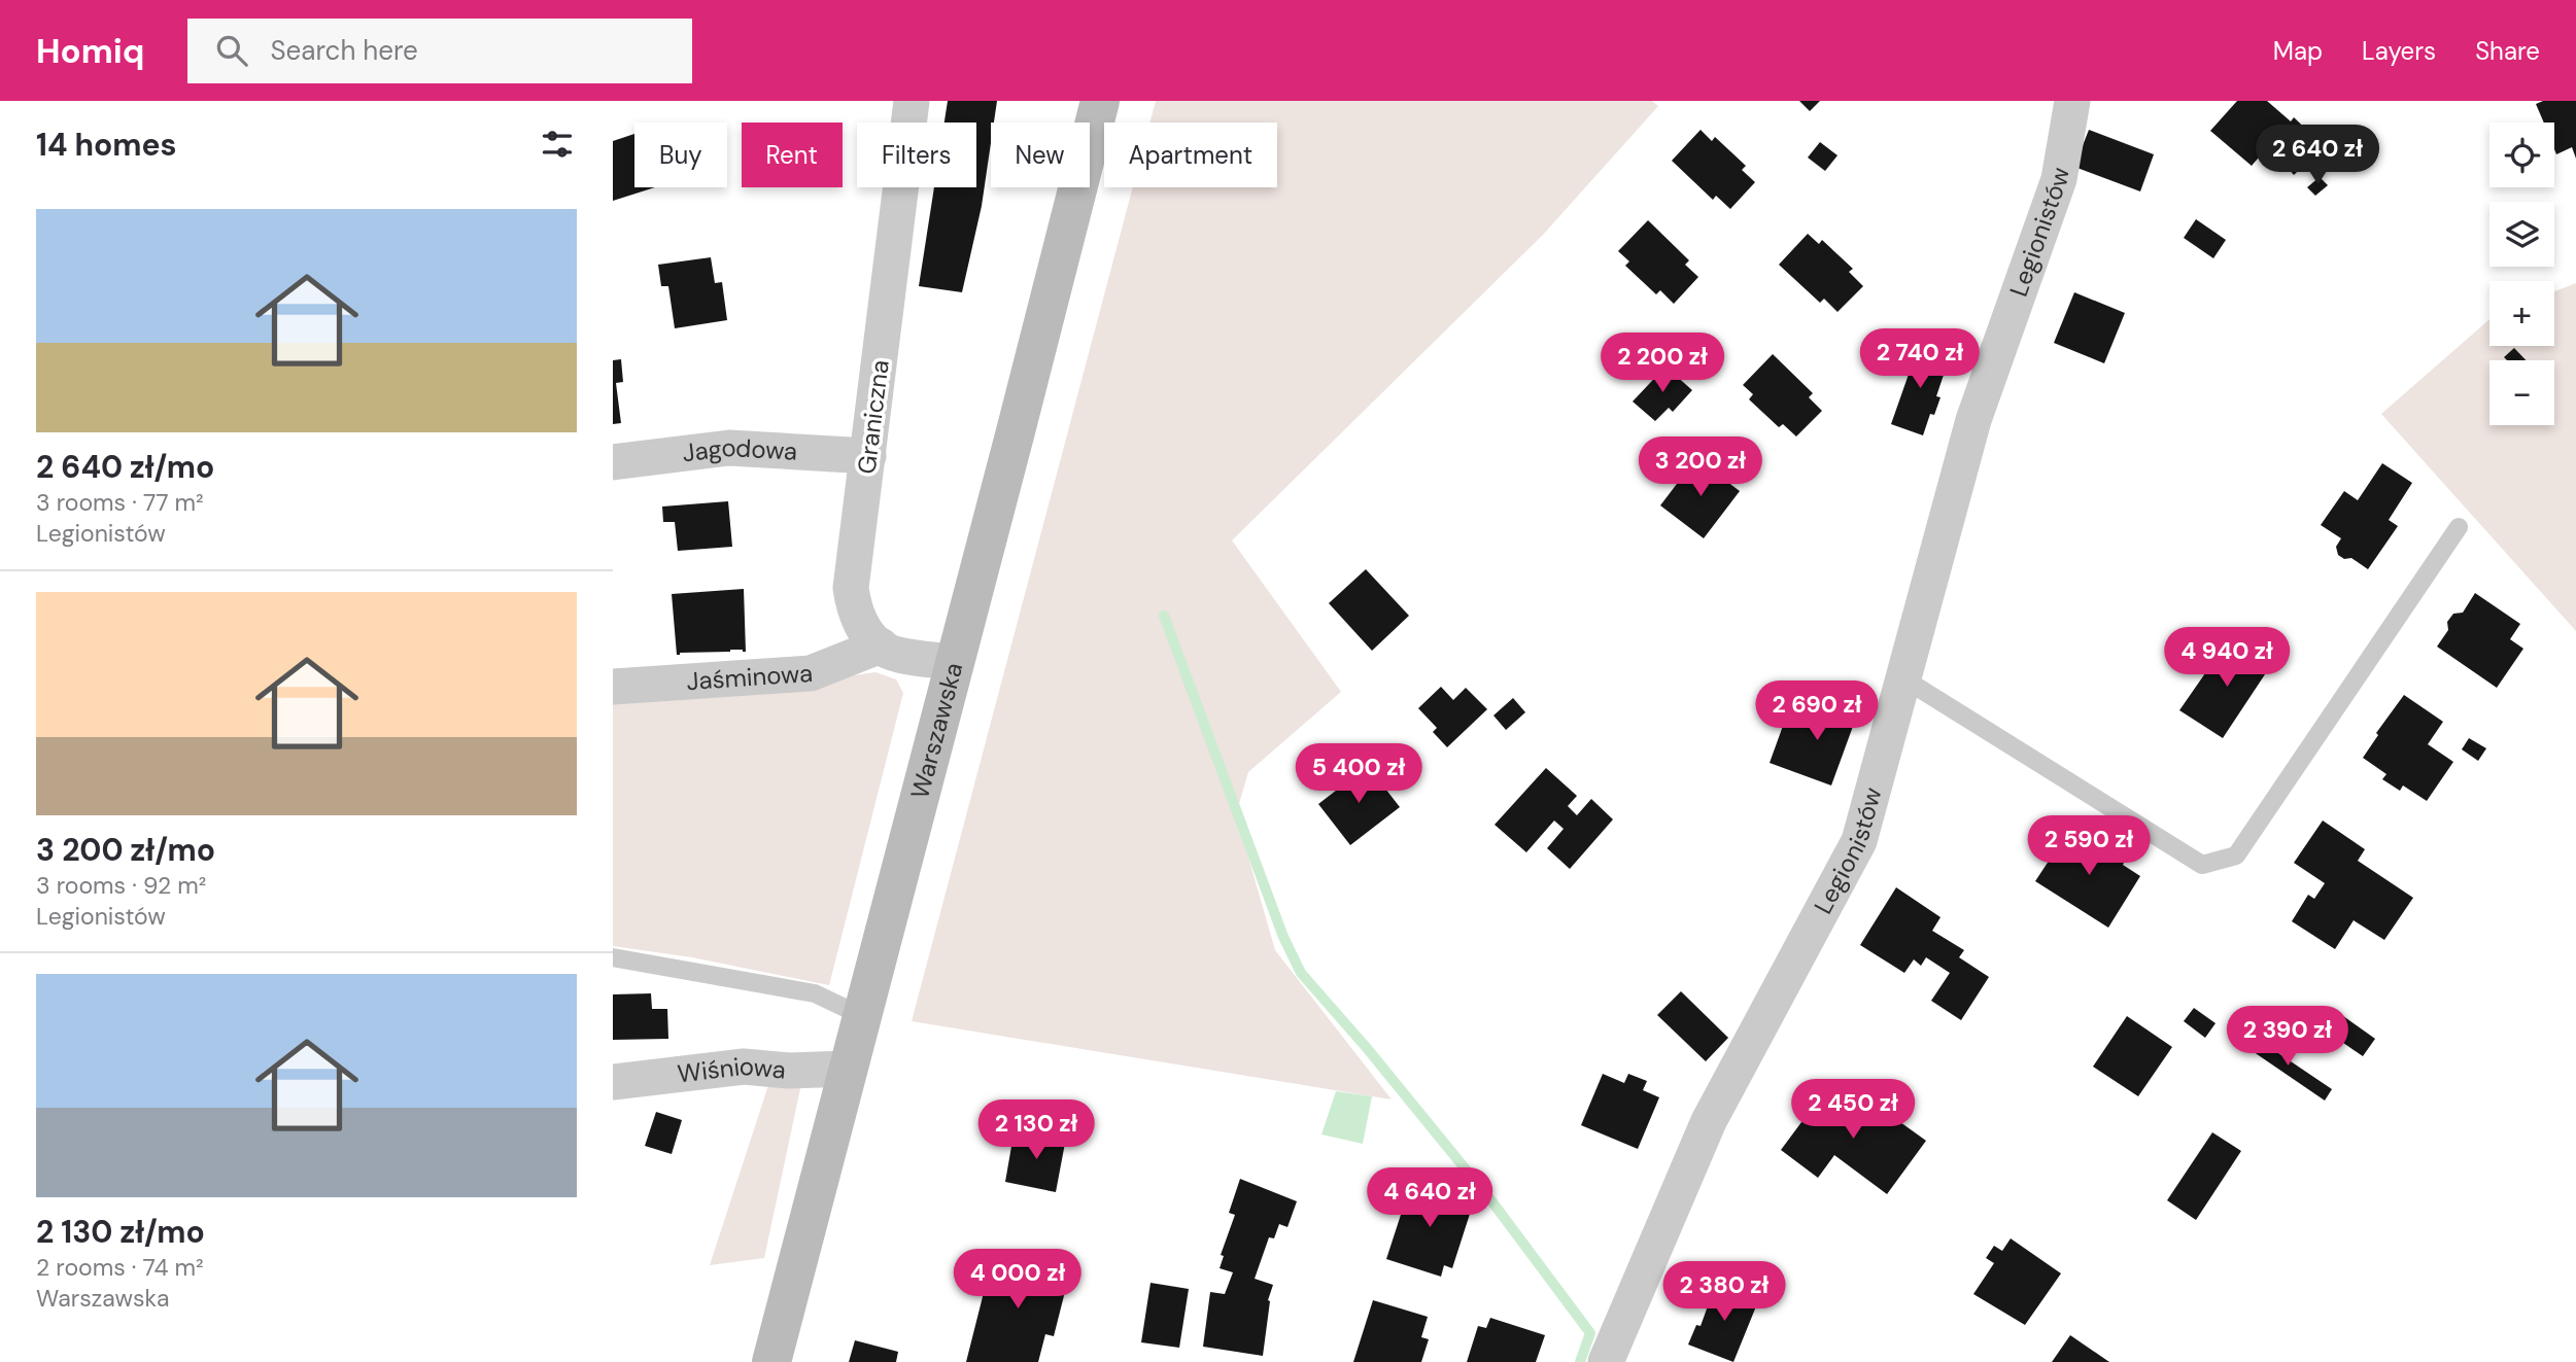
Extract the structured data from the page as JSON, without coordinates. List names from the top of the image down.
{
  "streets": {
    "main road": ["Warszawska"],
    "street": [
      "Legionistów",
      "Graniczna",
      "Jagodowa",
      "Jaśminowa",
      "Wiśniowa"
    ]
  },
  "crossings": [
    ["Graniczna", "Jagodowa"],
    ["Graniczna", "Jaśminowa"],
    ["Warszawska", "Wiśniowa"]
  ],
  "page": {
    "header": "Homiq",
    "search": "Search here",
    "nav": ["Map", "Layers", "Share"],
    "heading": "14 homes",
    "map_buttons": ["+", "−"],
    "chip": [
      "Buy",
      "Rent",
      "Filters",
      "New",
      "Apartment"
    ],
    "price": [
      "2 640 zł",
      "2 740 zł",
      "2 200 zł",
      "3 200 zł",
      "4 940 zł",
      "2 690 zł",
      "5 400 zł",
      "2 590 zł",
      "2 390 zł",
      "2 450 zł",
      "2 130 zł",
      "4 640 zł",
      "4 000 zł",
      "2 380 zł"
    ],
    "list": [
      {
        "name": "2 640 zł/mo",
        "note": "3 rooms · 77 m² · Legionistów"
      },
      {
        "name": "3 200 zł/mo",
        "note": "3 rooms · 92 m² · Legionistów"
      },
      {
        "name": "2 130 zł/mo",
        "note": "2 rooms · 74 m² · Warszawska"
      }
    ]
  }
}
